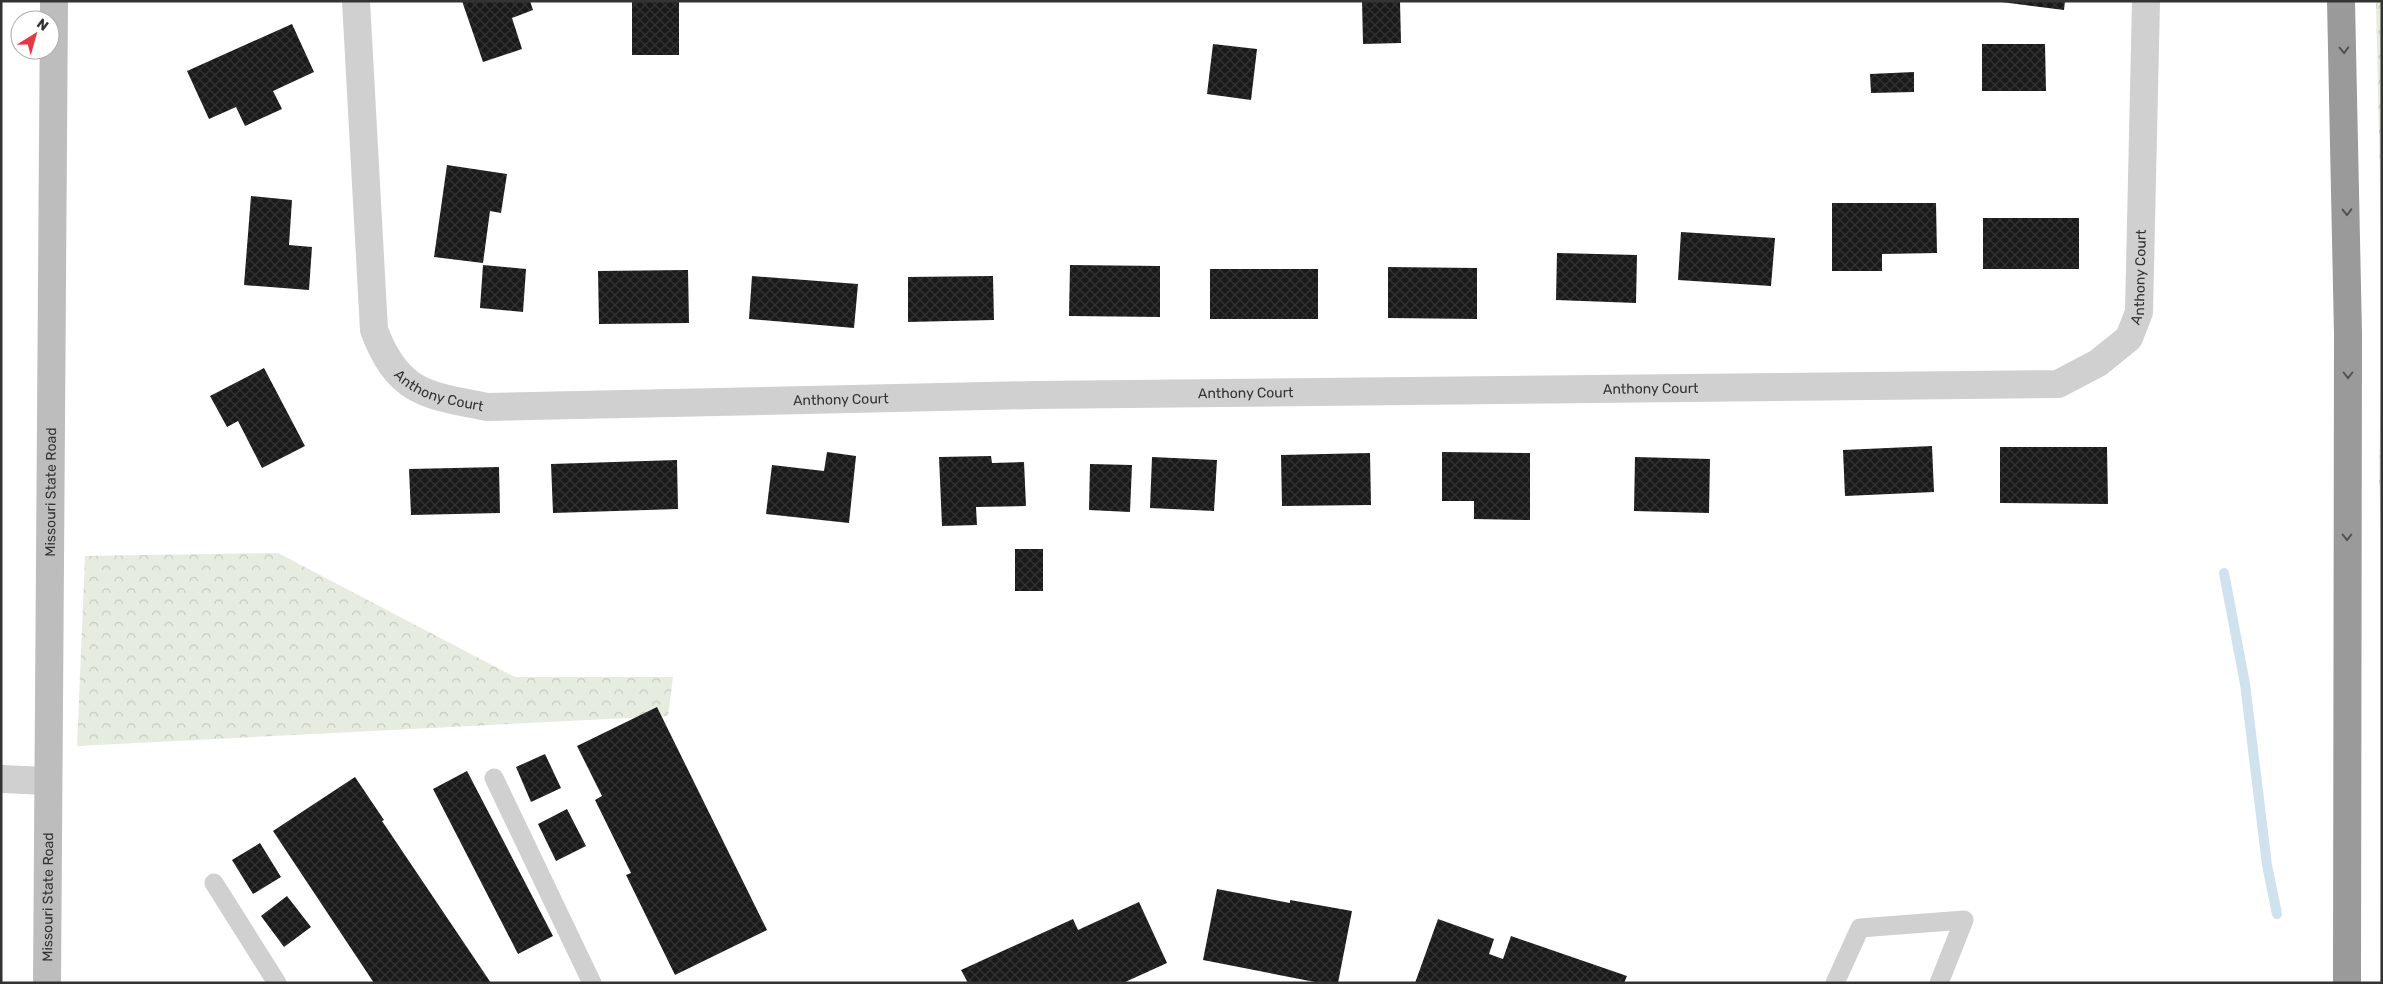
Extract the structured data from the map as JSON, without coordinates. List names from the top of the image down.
{
  "streets": {
    "street": ["Anthony Court", "Missouri State Road"]
  },
  "north": "top right"
}
